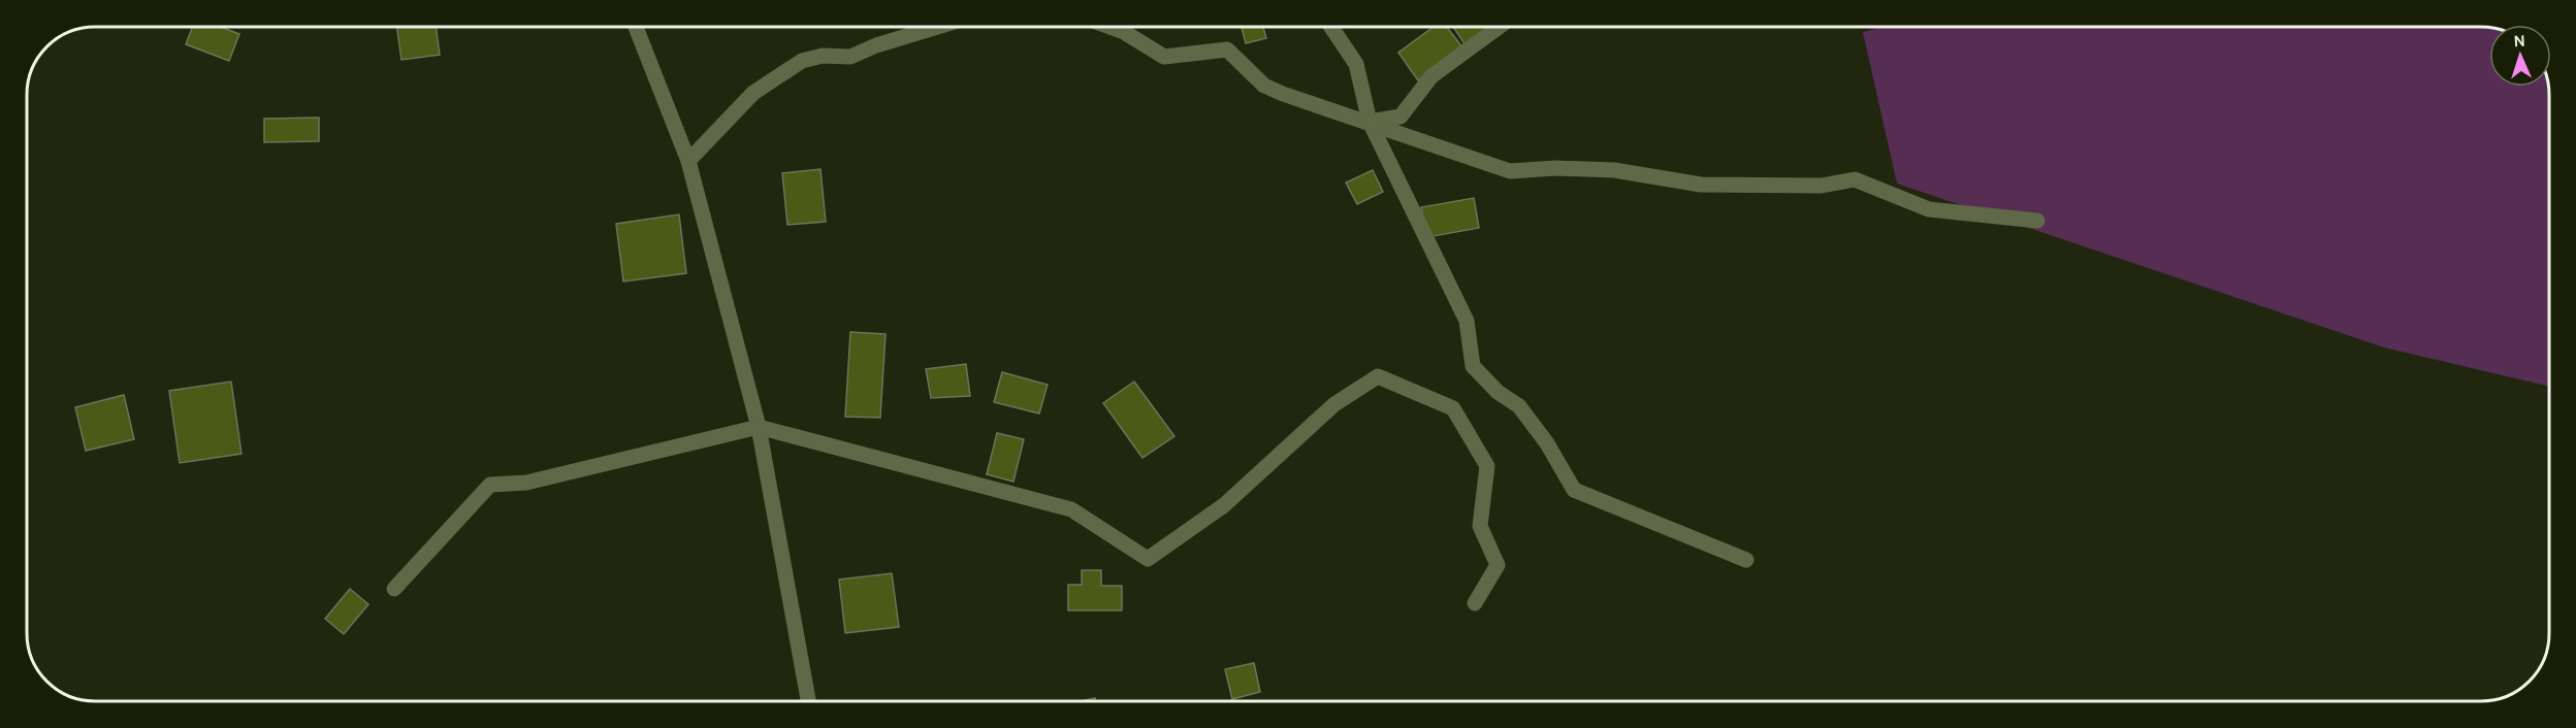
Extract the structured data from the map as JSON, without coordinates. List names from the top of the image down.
{
  "north": "top"
}
